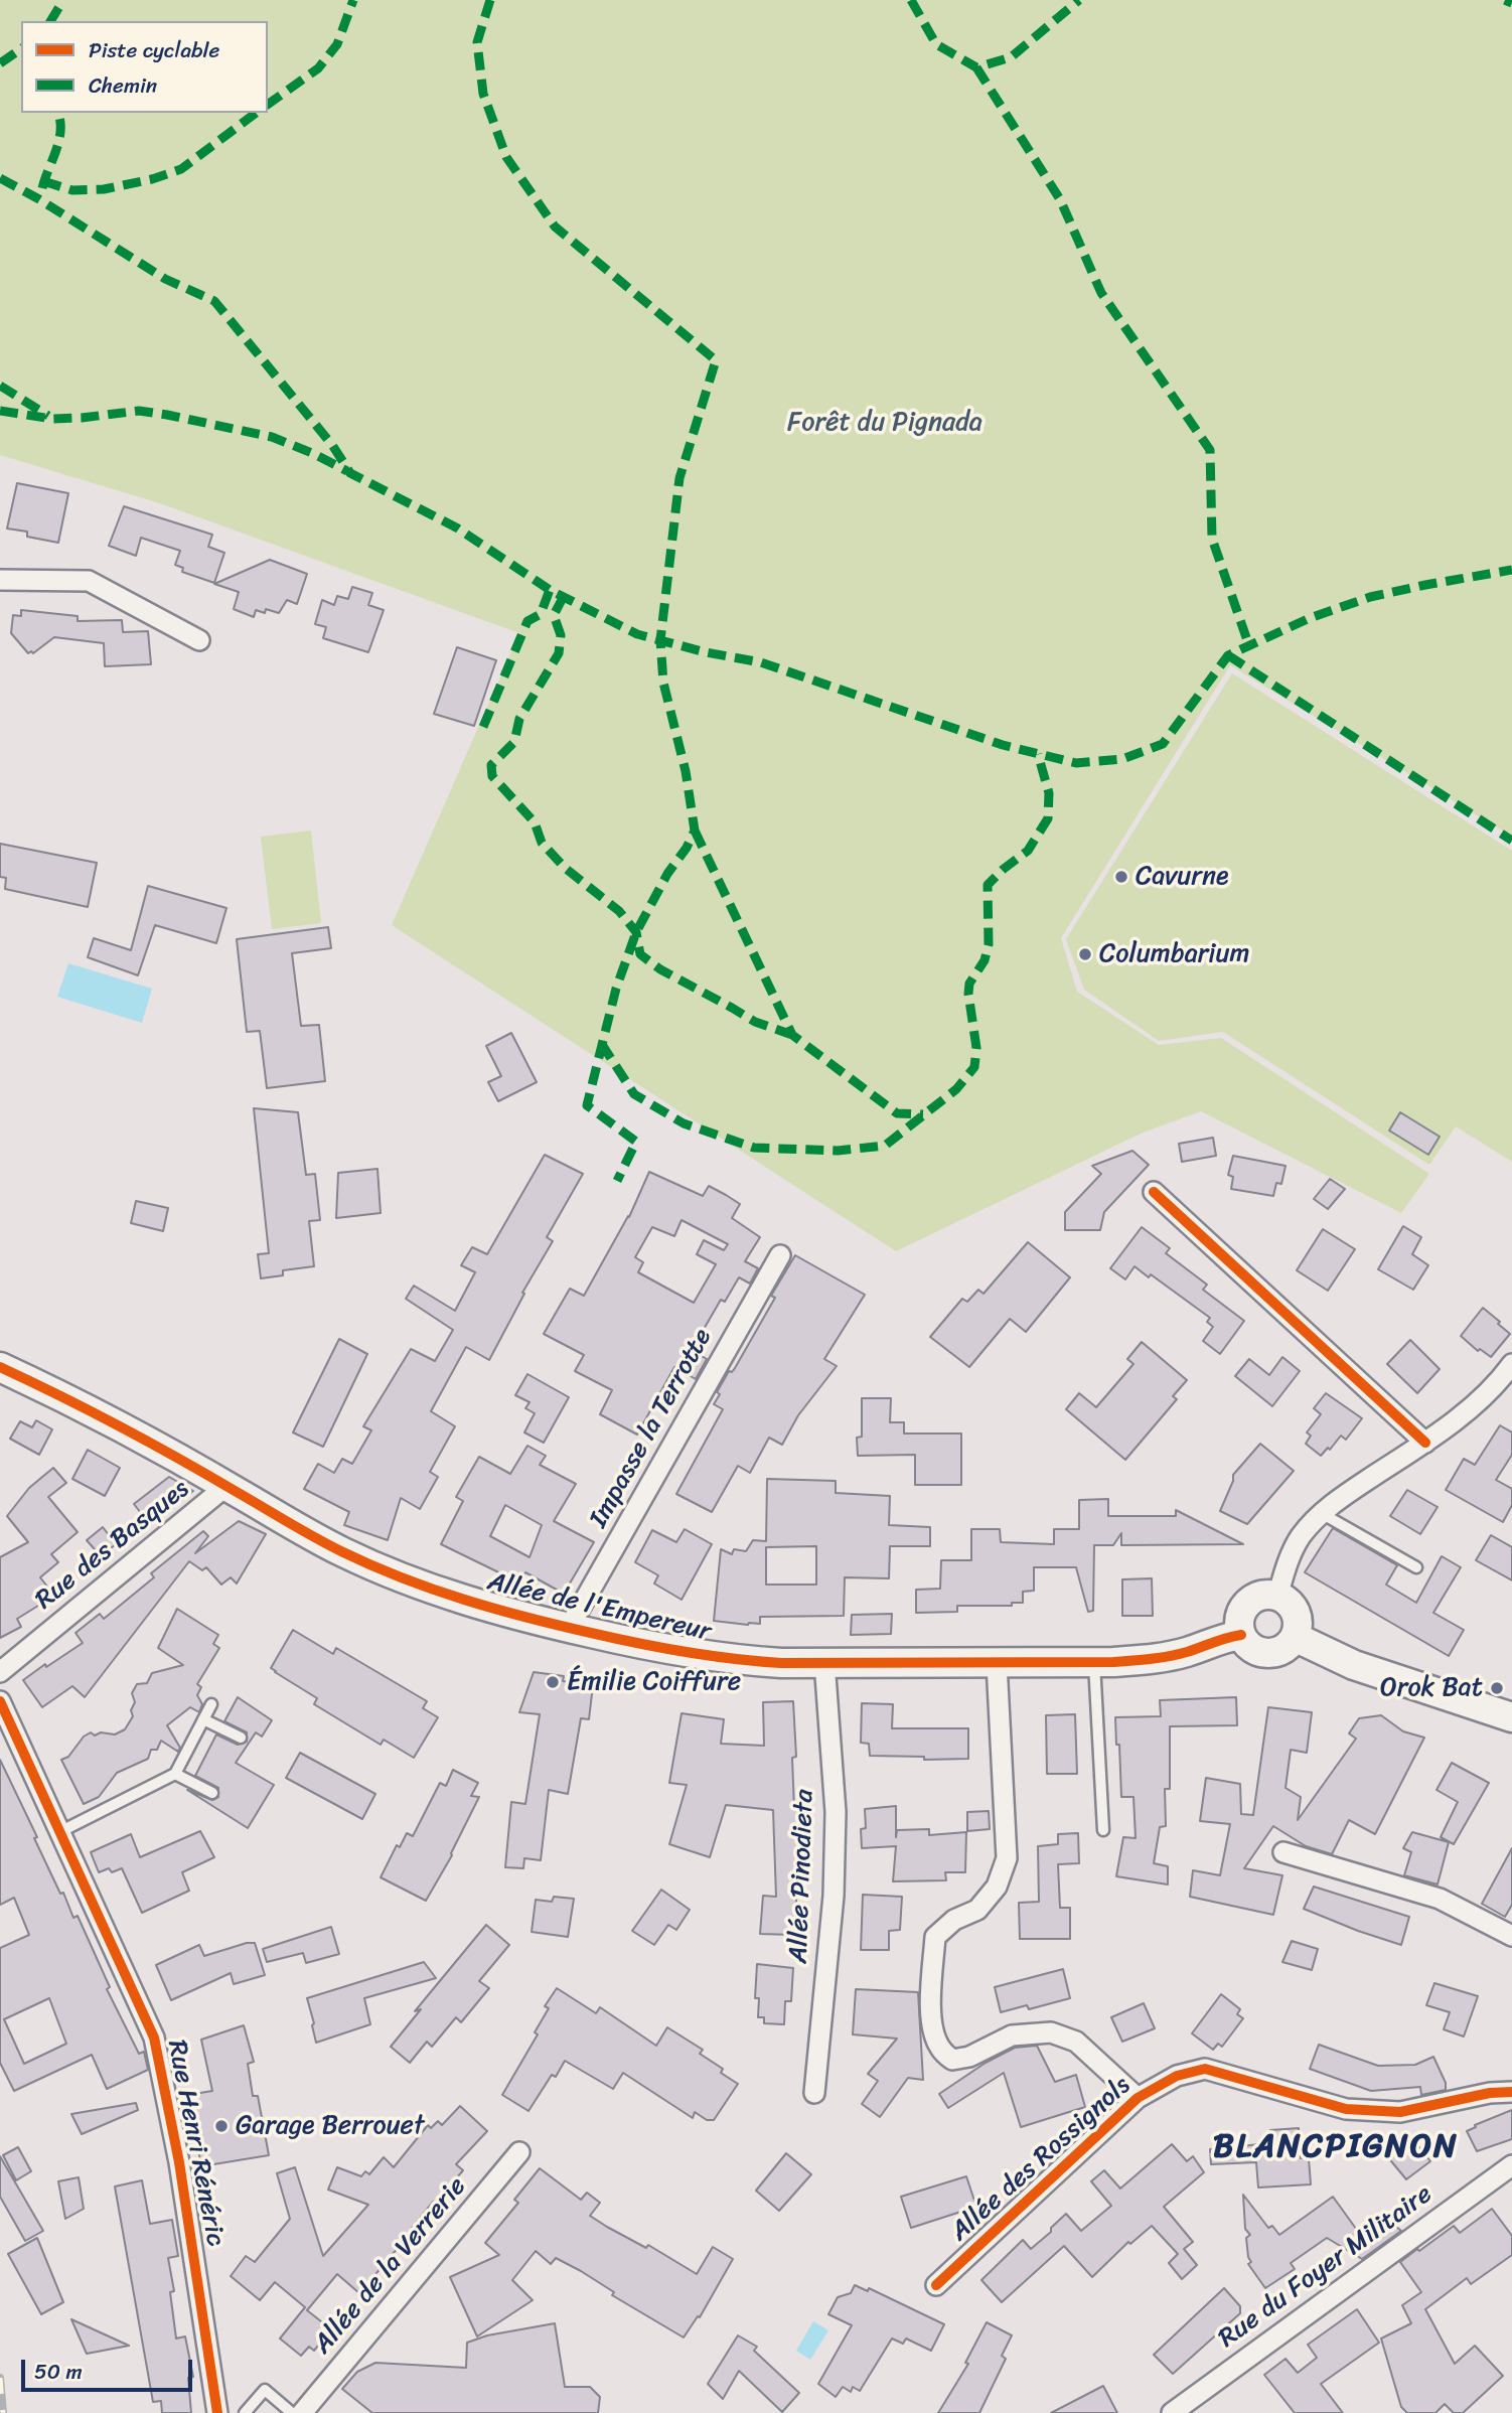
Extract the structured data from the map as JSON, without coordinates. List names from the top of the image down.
{
  "streets": {
    "street": [
      "Impasse la Terrotte",
      "Rue des Basques",
      "Allée de l'Empereur",
      "Allée Pinodieta",
      "Rue Henri Rénéric",
      "Allée des Rossignols",
      "Allée de la Verrerie",
      "Rue du Foyer Militaire"
    ]
  },
  "crossings": [
    ["Impasse la Terrotte", "Allée de l'Empereur"],
    ["Rue des Basques", "Allée de l'Empereur"],
    ["Allée de l'Empereur", "Allée Pinodieta"]
  ],
  "districts": ["BLANCPIGNON"],
  "parks": ["Forêt du Pignada"],
  "places": [
    "Cavurne",
    "Columbarium",
    "Émilie Coiffure",
    "Orok Bat",
    "Garage Berrouet"
  ],
  "legend": ["Piste cyclable", "Chemin"],
  "scale_bar": "50 m"
}
